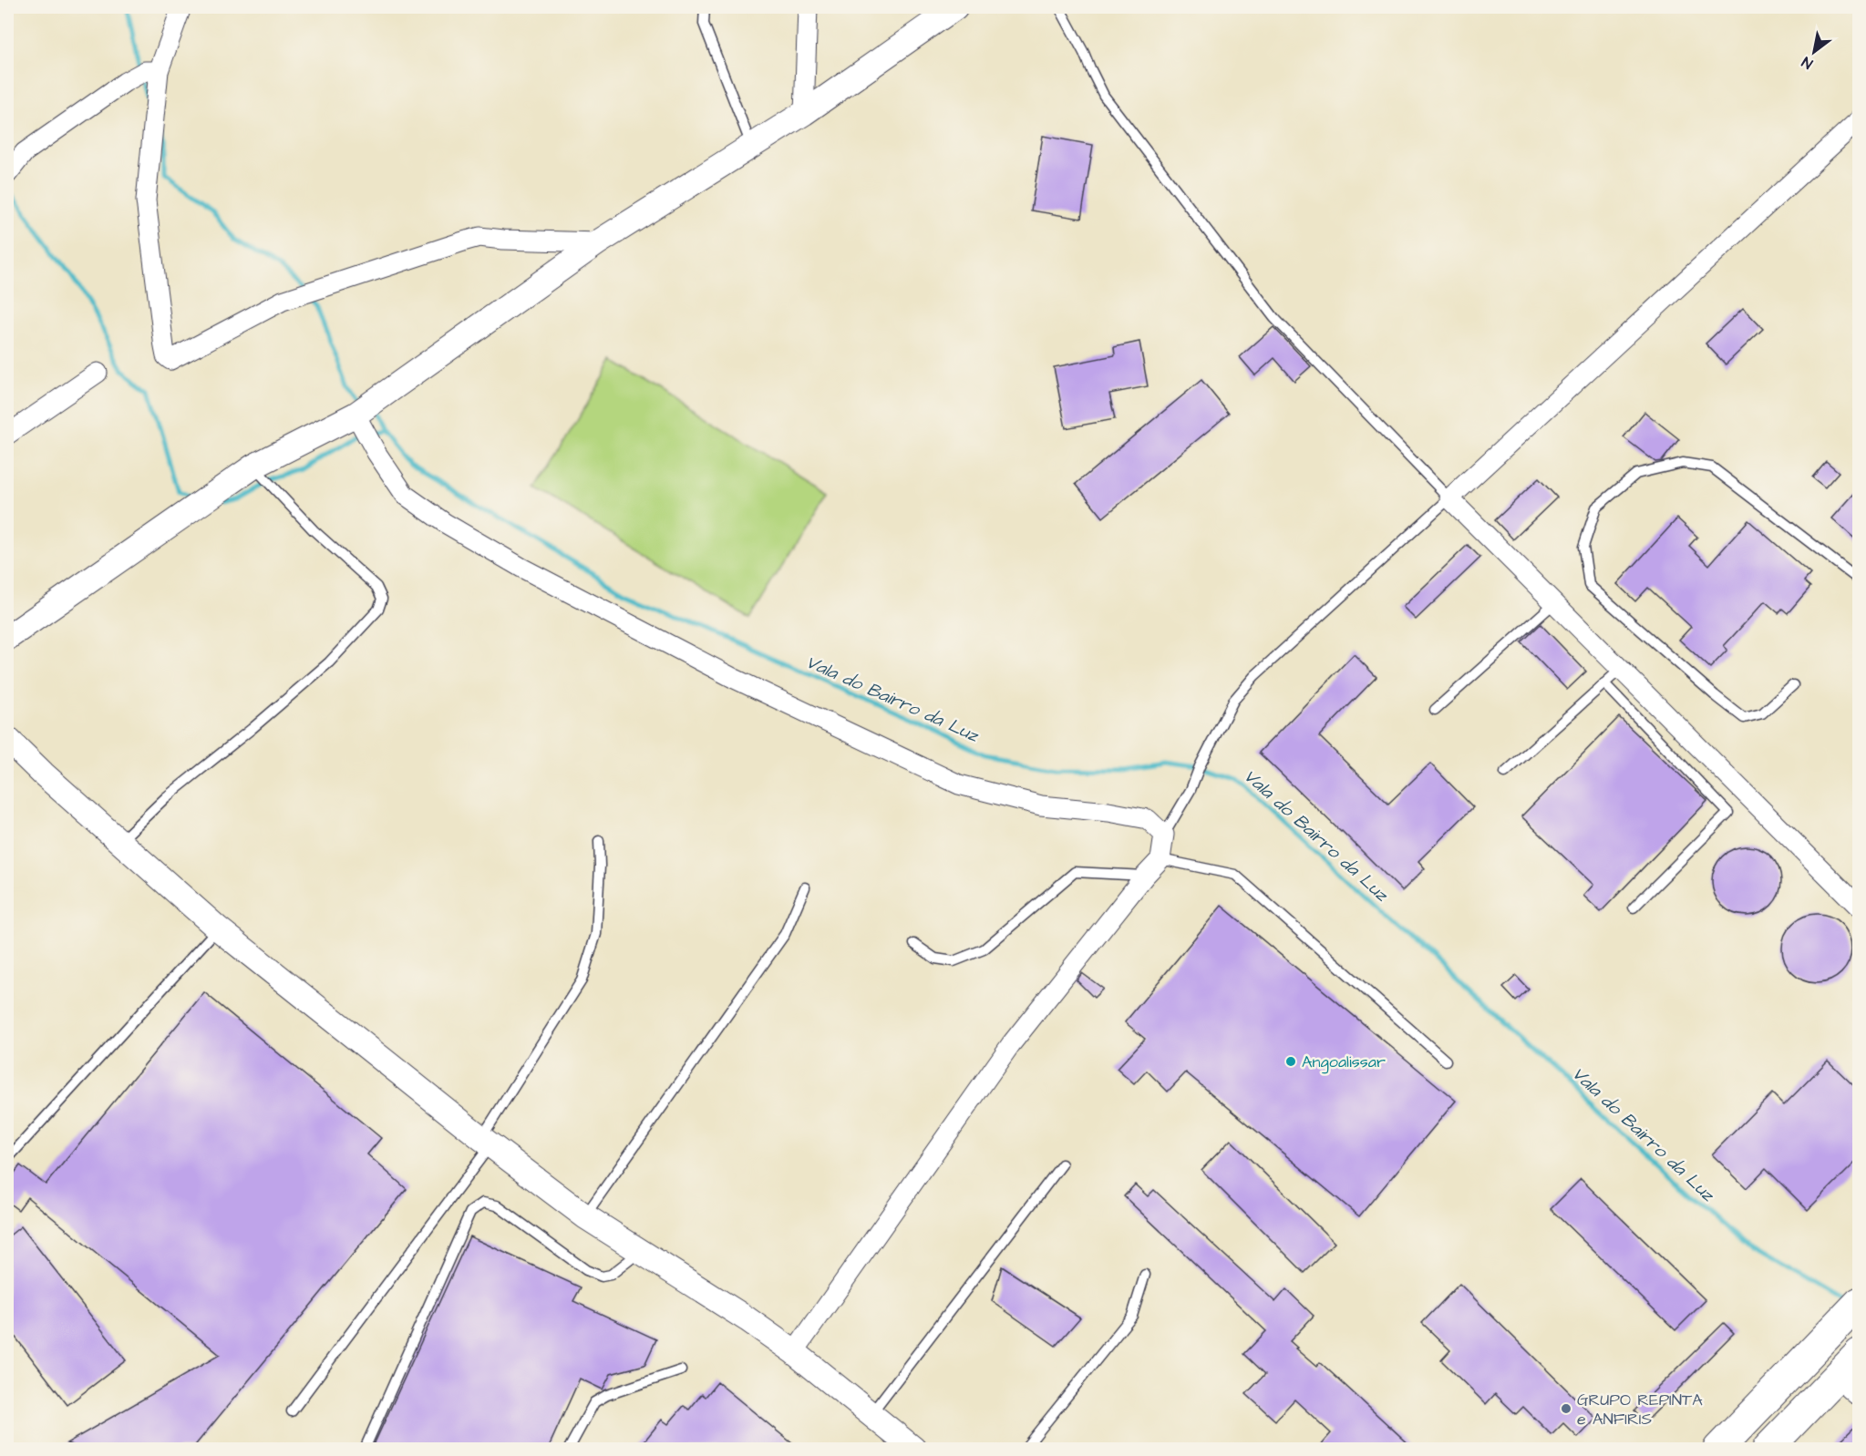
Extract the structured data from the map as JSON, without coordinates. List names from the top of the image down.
{
  "water": ["Vala do Bairro da Luz"],
  "places": ["Angoalissar", "GRUPO REPINTA e ANFIRIS"],
  "north": "bottom left"
}
